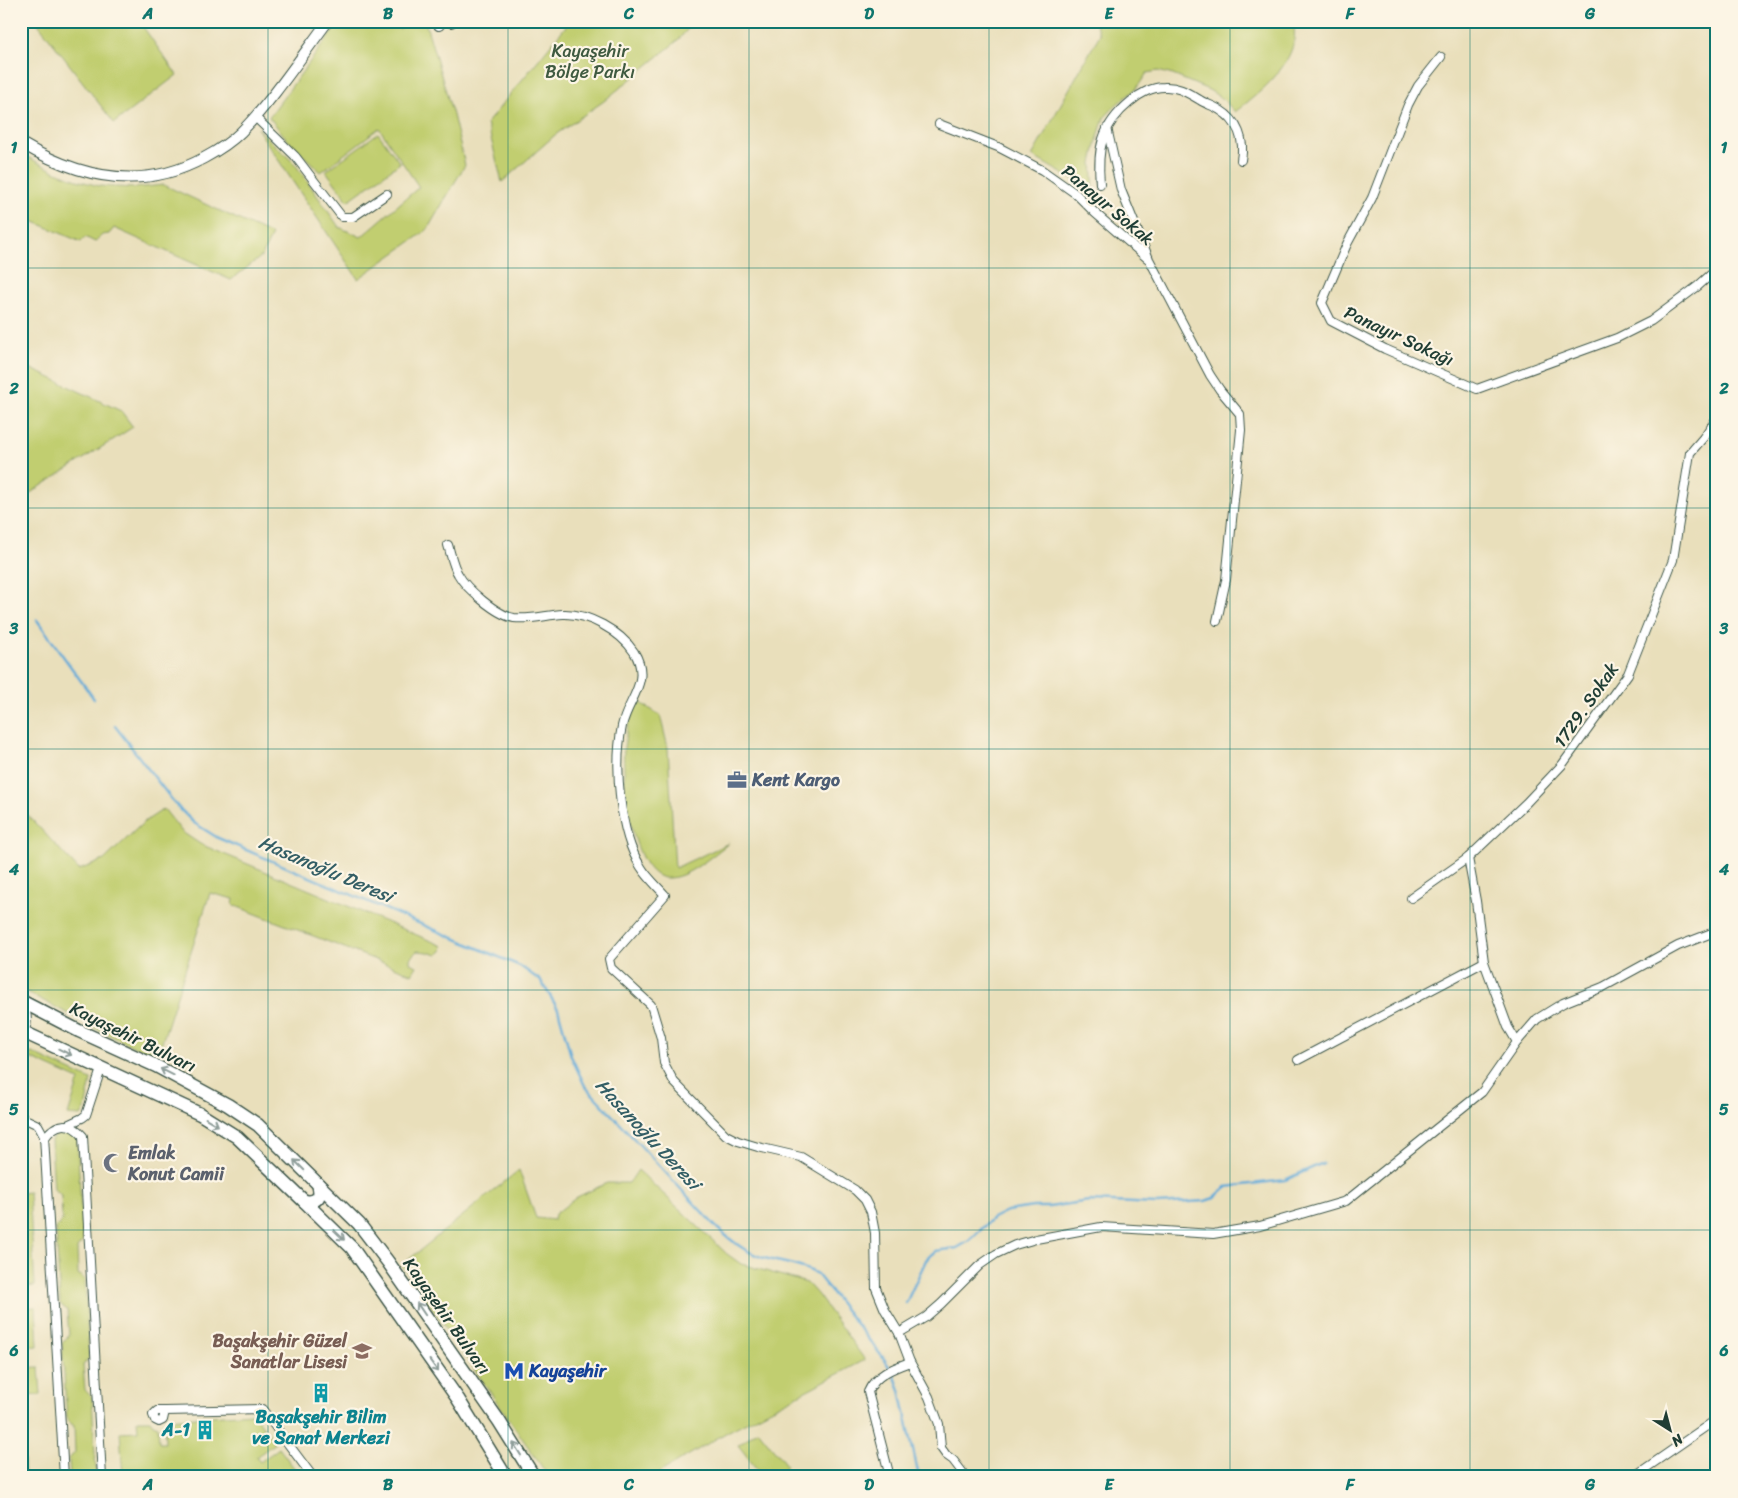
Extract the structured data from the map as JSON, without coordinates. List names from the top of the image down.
{
  "streets": {
    "main road": ["Kayaşehir Bulvarı"],
    "street": ["Panayır Sokak", "Panayır Sokağı", "1729. Sokak"]
  },
  "water": ["Hasanoğlu Deresi"],
  "parks": ["Kayaşehir Bölge Parkı"],
  "places": {
    "office": ["Kent Kargo"],
    "mosque": ["Emlak Konut Camii"],
    "school or university": ["Başakşehir Güzel Sanatlar Lisesi"],
    "metro station": ["Kayaşehir"],
    "building": ["Başakşehir Bilim ve Sanat Merkezi", "A-1"]
  },
  "north": "bottom right",
  "grid": {
    "columns": [
      "A",
      "B",
      "C",
      "D",
      "E",
      "F",
      "G"
    ],
    "rows": [
      "1",
      "2",
      "3",
      "4",
      "5",
      "6"
    ]
  }
}
